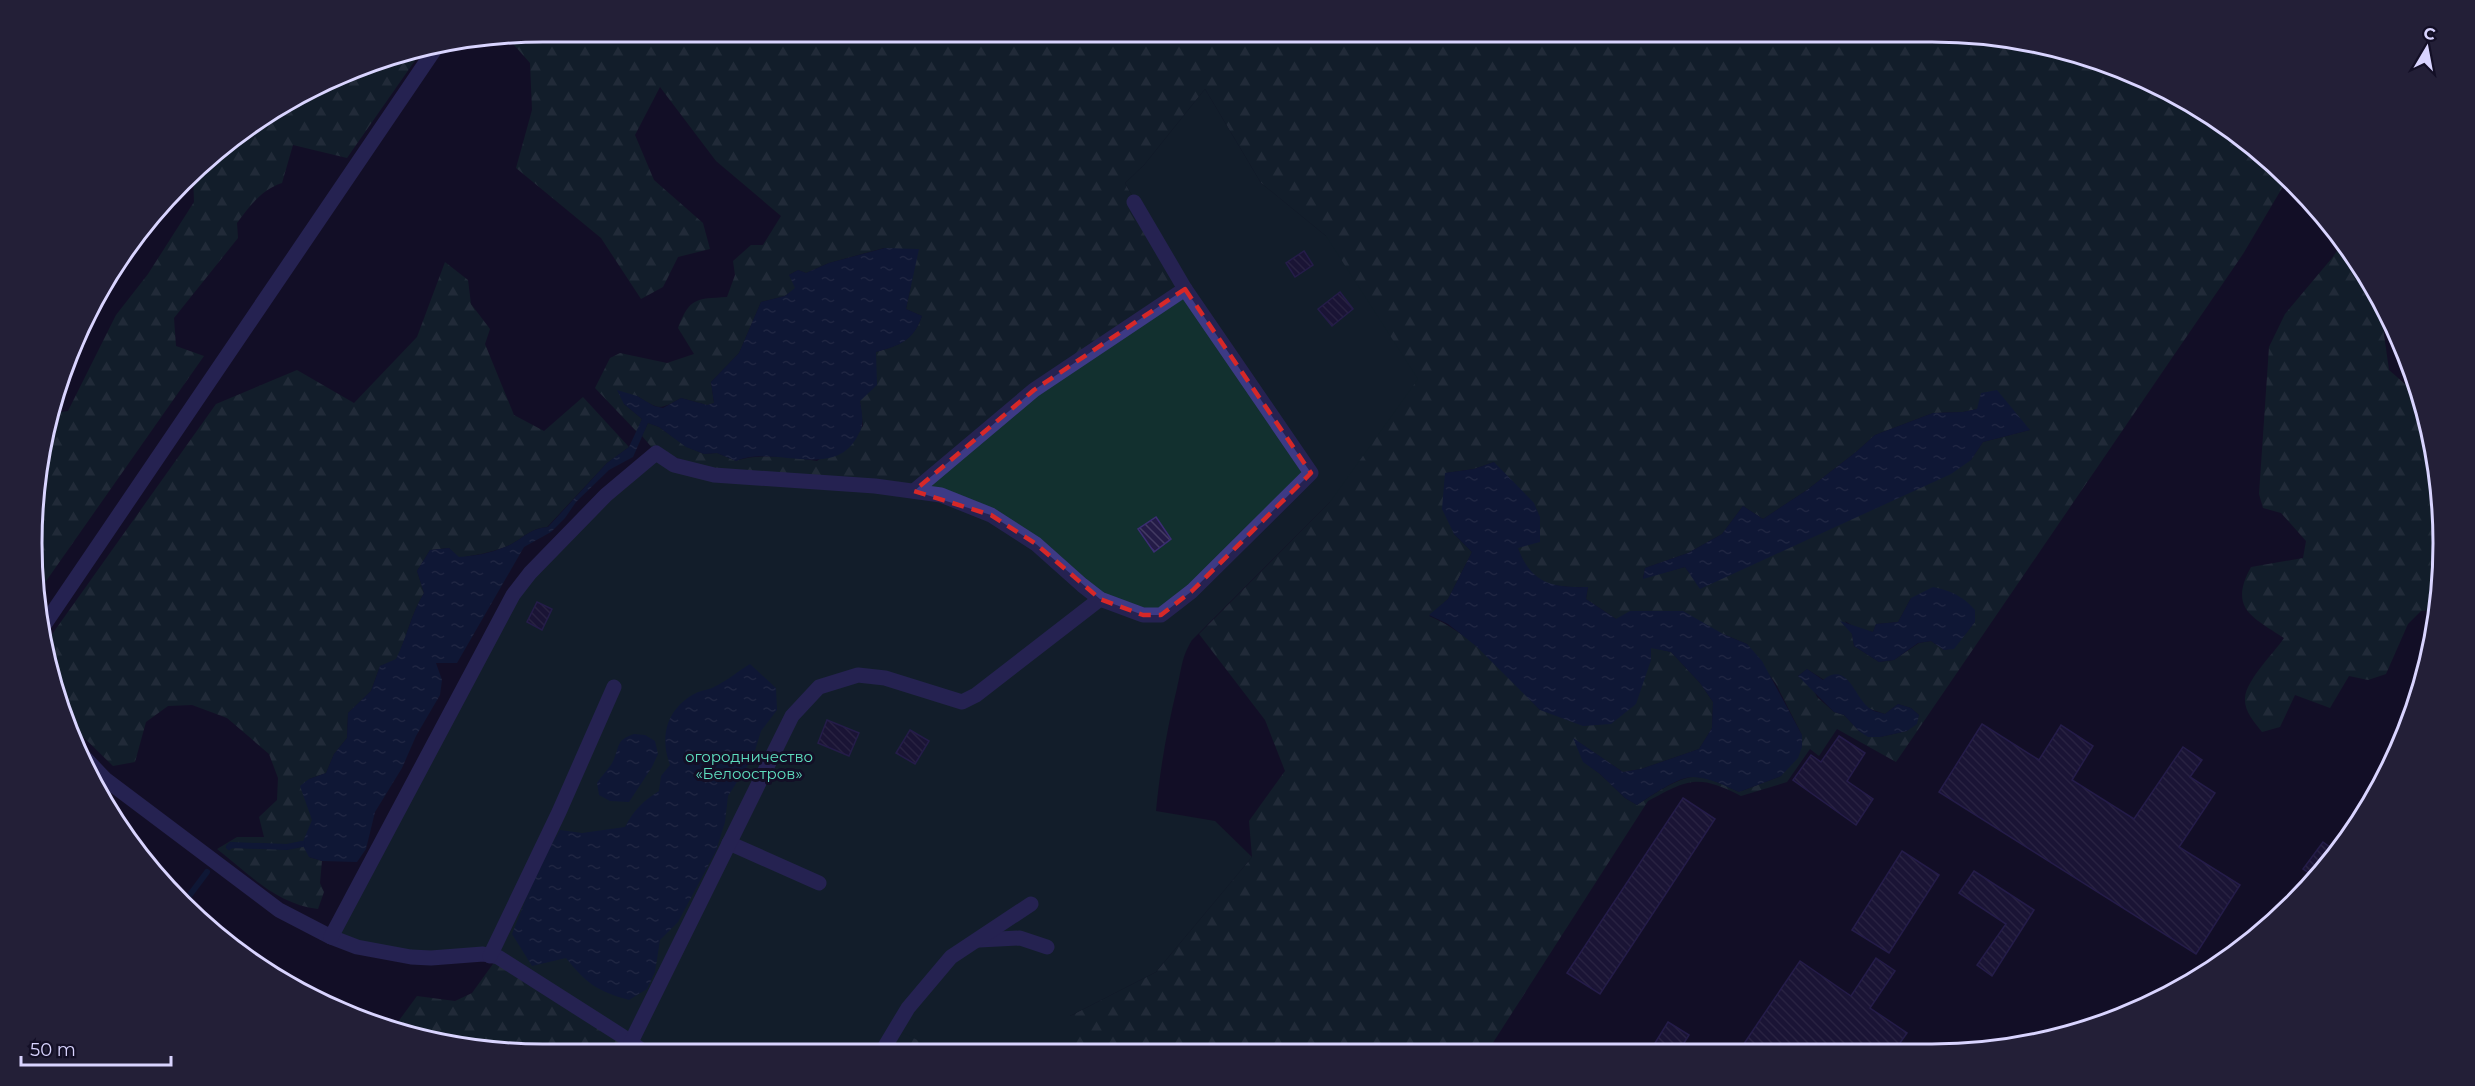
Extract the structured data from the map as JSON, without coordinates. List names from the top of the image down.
{
  "parks": ["огородничество «Белоостров»"],
  "scale_bar": "50 m",
  "north": "top"
}
